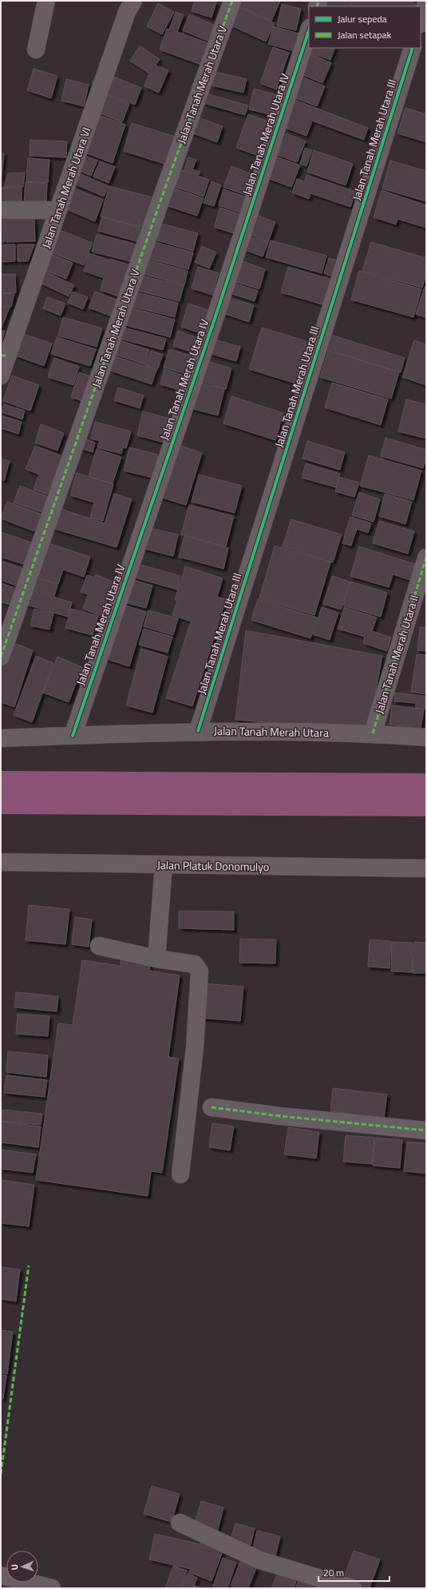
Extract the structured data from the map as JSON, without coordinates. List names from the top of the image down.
{
  "streets": {
    "street": [
      "Jalan Tanah Merah Utara V",
      "Jalan Tanah Merah Utara IV",
      "Jalan Tanah Merah Utara III",
      "Jalan Tanah Merah Utara VI",
      "Jalan Tanah Merah Utara II",
      "Jalan Tanah Merah Utara",
      "Jalan Platuk Donomulyo"
    ]
  },
  "crossings": [
    ["Jalan Tanah Merah Utara IV", "Jalan Tanah Merah Utara"],
    ["Jalan Tanah Merah Utara III", "Jalan Tanah Merah Utara"],
    ["Jalan Tanah Merah Utara II", "Jalan Tanah Merah Utara"]
  ],
  "legend": ["Jalur sepeda", "Jalan setapak"],
  "scale_bar": "20 m",
  "north": "left"
}
